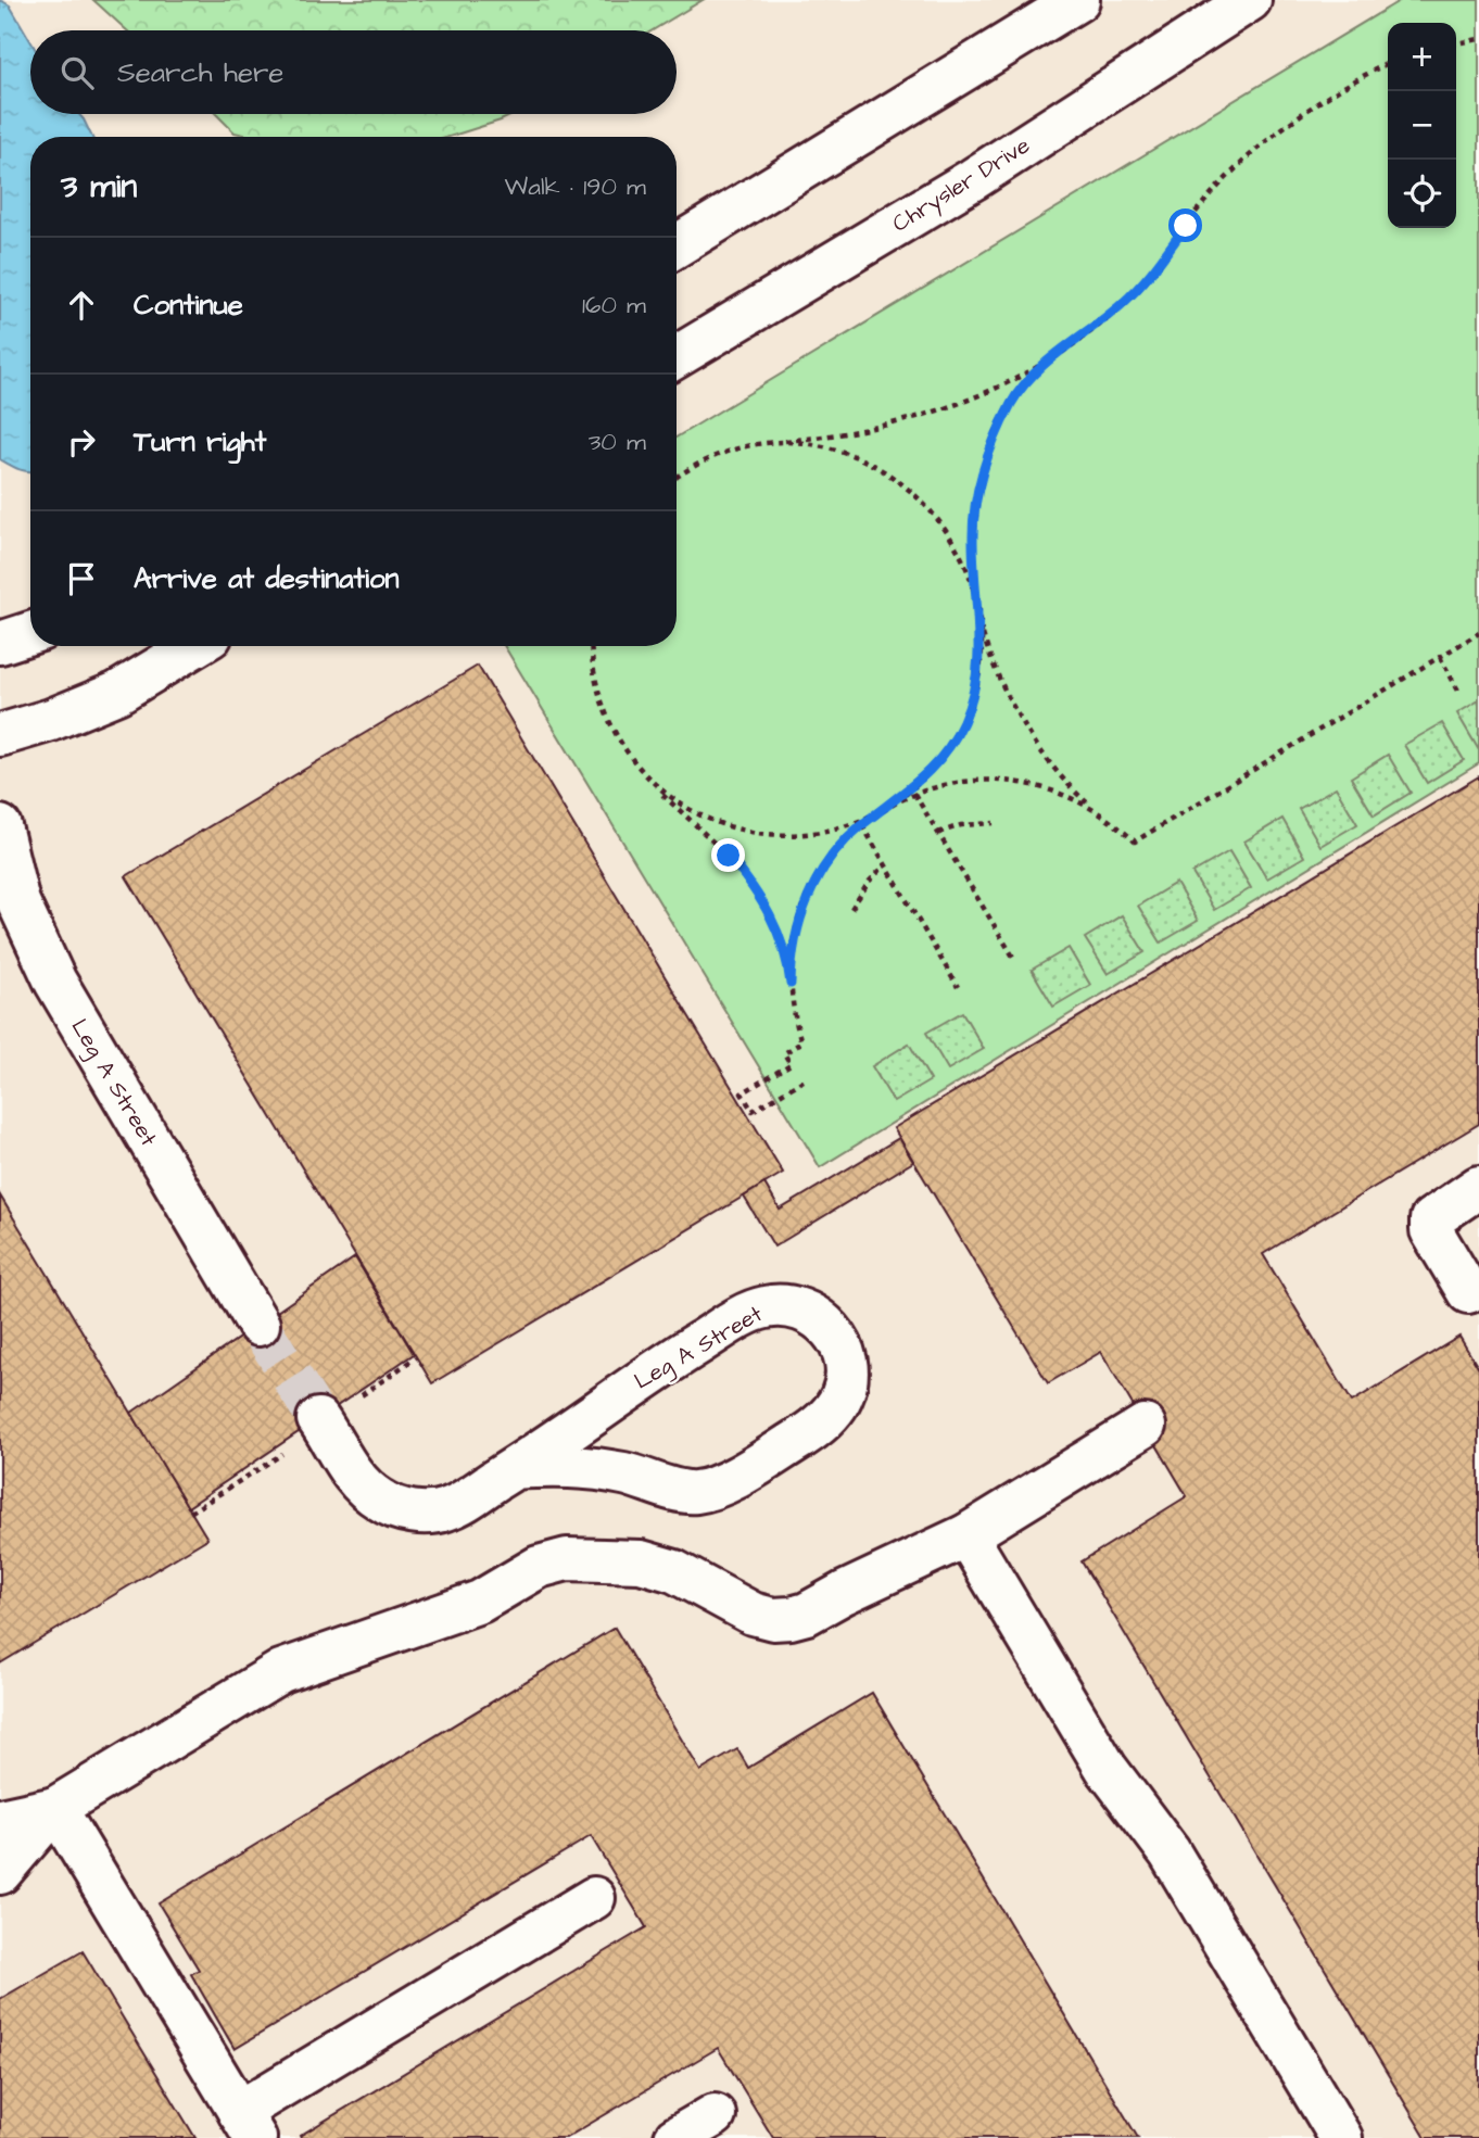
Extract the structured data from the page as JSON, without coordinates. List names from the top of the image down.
{
  "streets": {
    "street": ["Chrysler Drive", "Leg A Street"]
  },
  "page": {
    "map_buttons": ["+", "−"],
    "search": "Search here",
    "heading": ["3 min", "Walk · 190 m"],
    "list": [
      ["Continue", "160 m"],
      ["Turn right", "30 m"],
      "Arrive at destination"
    ]
  }
}
